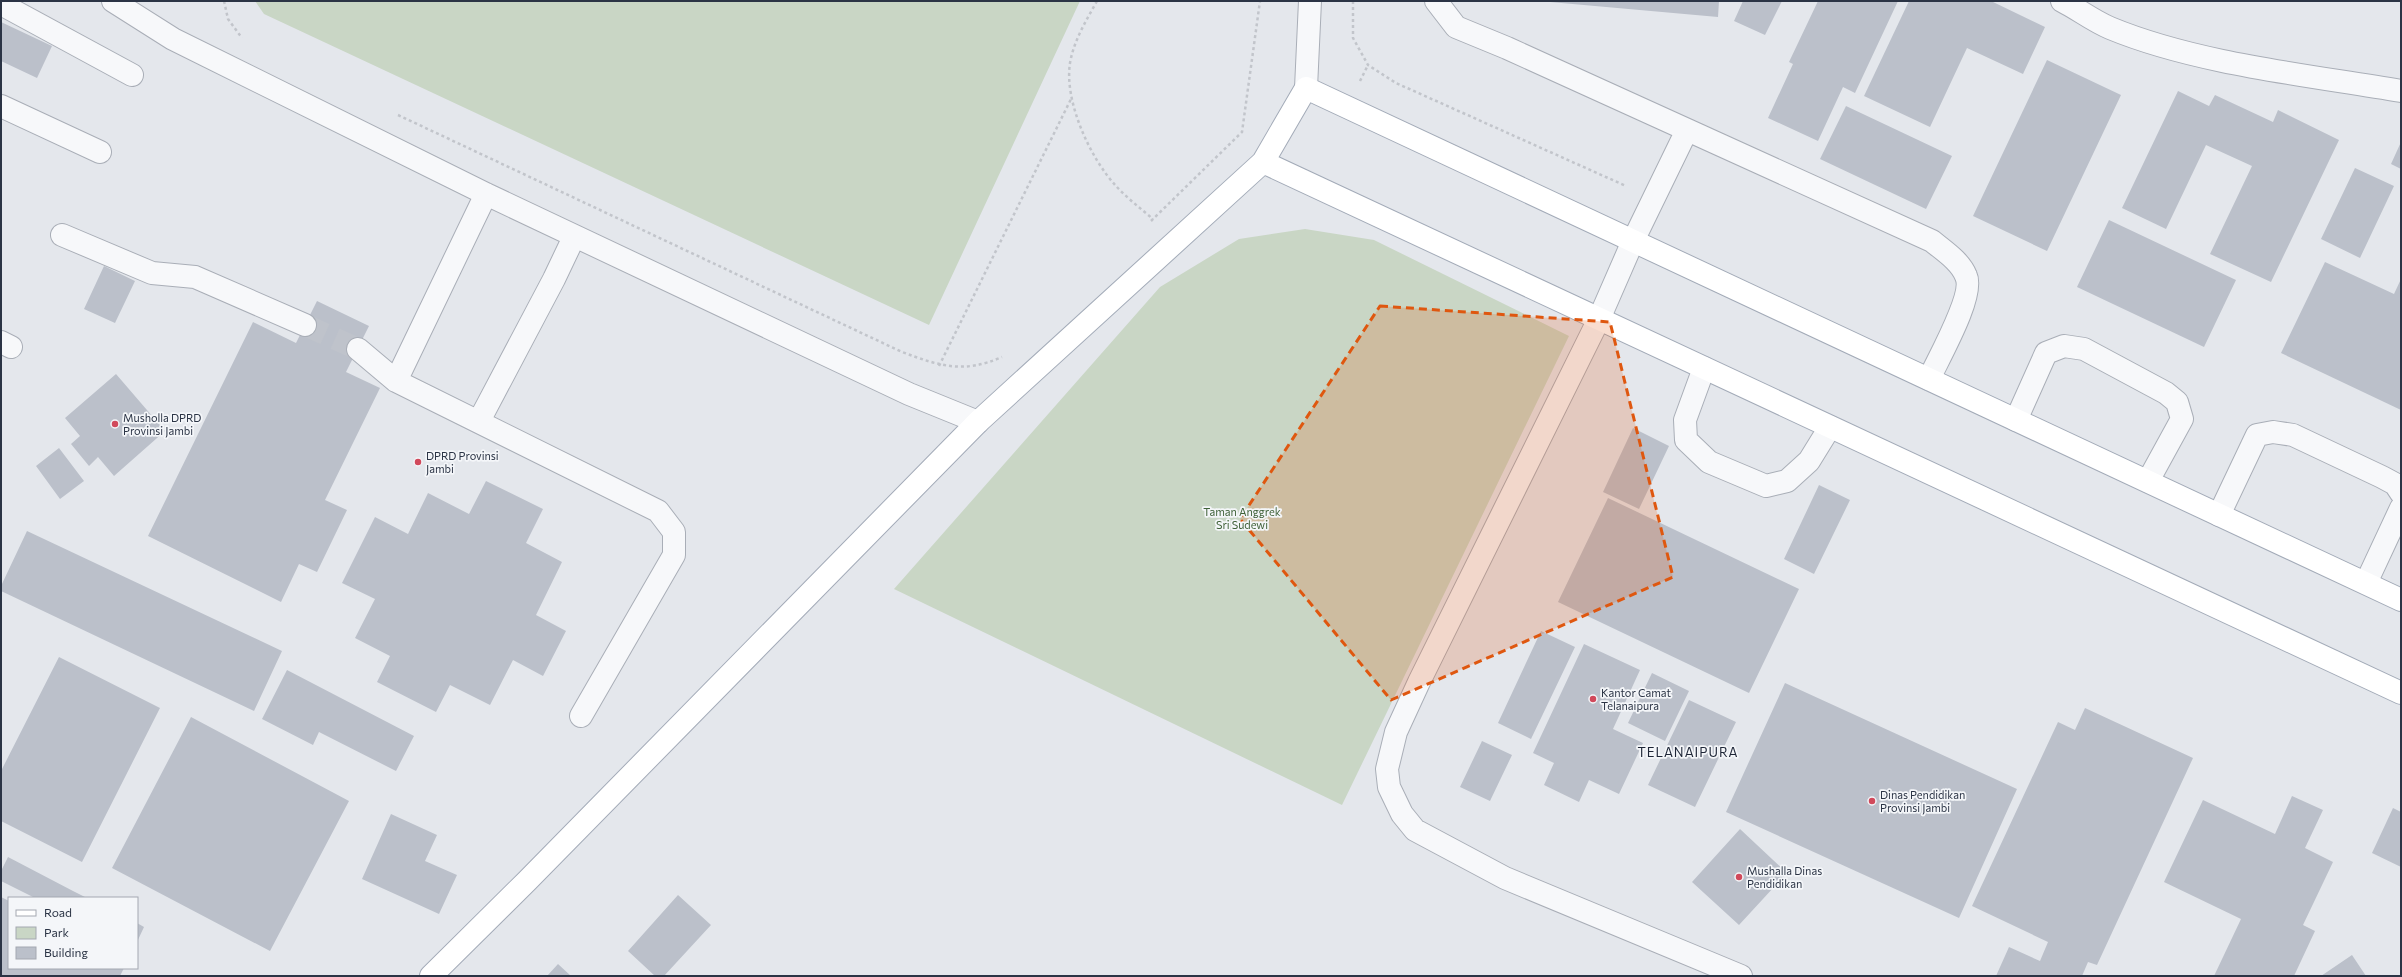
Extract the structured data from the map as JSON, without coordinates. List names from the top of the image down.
{
  "districts": ["TELANAIPURA"],
  "parks": ["Taman Anggrek Sri Sudewi"],
  "places": [
    "Musholla DPRD Provinsi Jambi",
    "DPRD Provinsi Jambi",
    "Kantor Camat Telanaipura",
    "Dinas Pendidikan Provinsi Jambi",
    "Mushalla Dinas Pendidikan"
  ],
  "legend": ["Road", "Park", "Building"]
}
